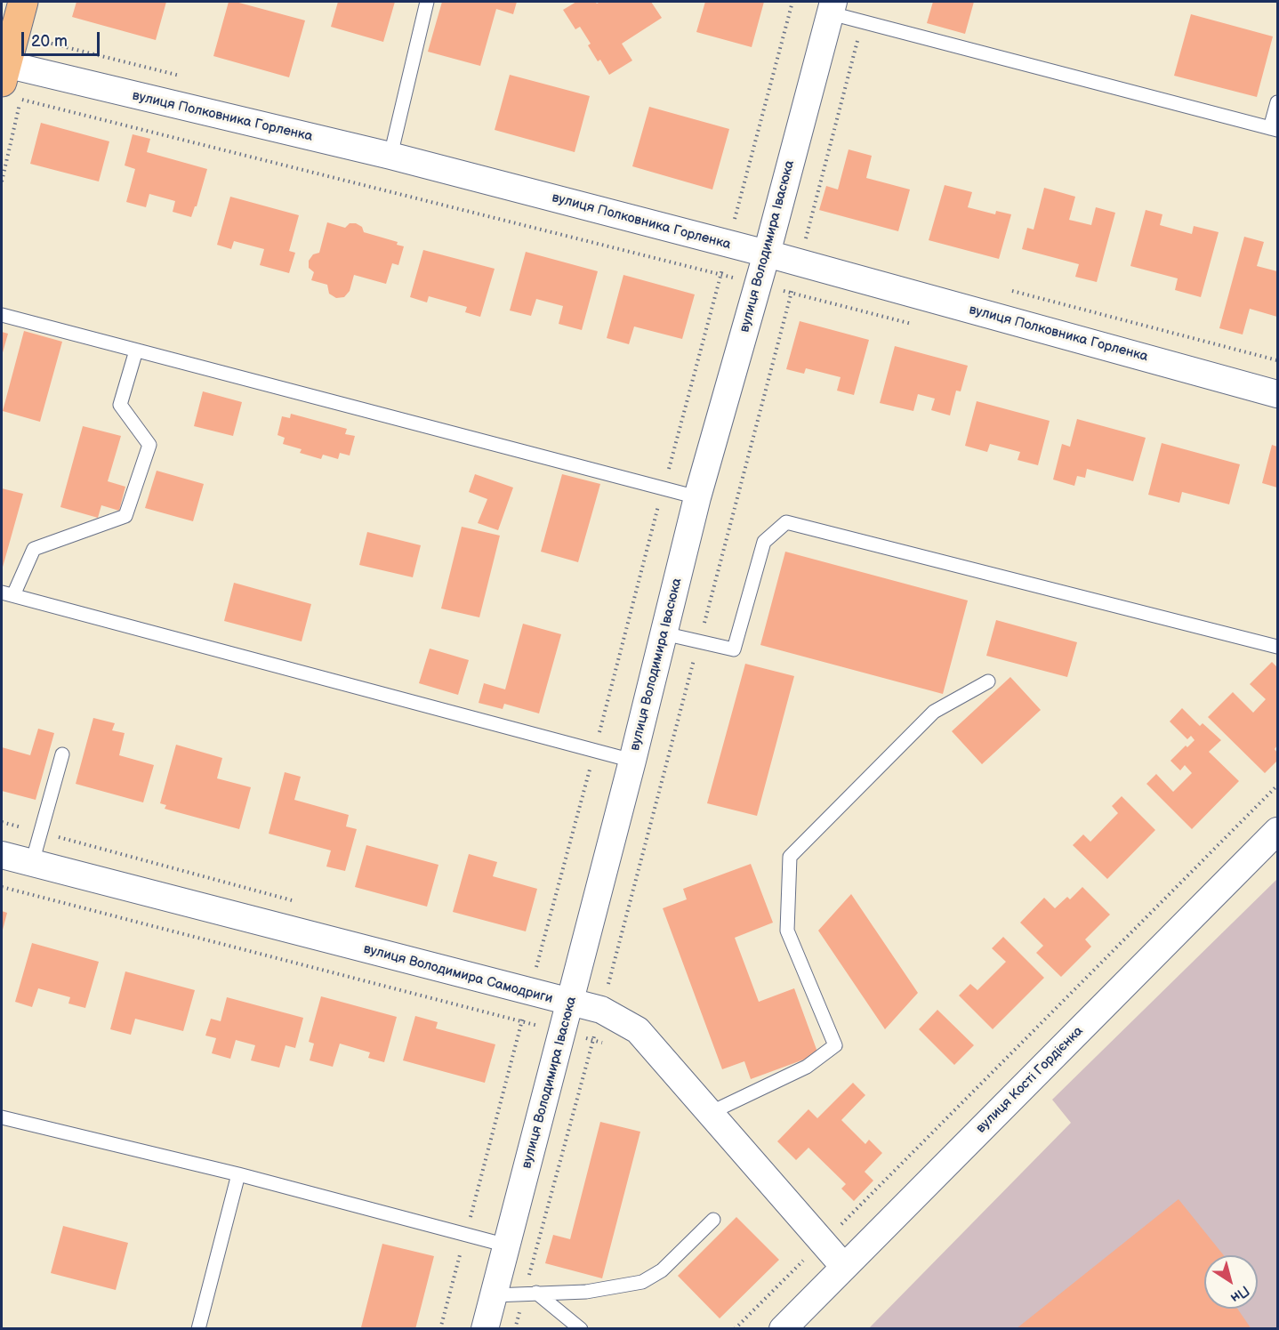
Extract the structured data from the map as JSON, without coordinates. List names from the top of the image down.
{
  "streets": {
    "street": [
      "вулиця Полковника Горленка",
      "вулиця Володимира Івасюка",
      "вулиця Володимира Самодриги",
      "вулиця Кості Гордієнка"
    ]
  },
  "crossings": [
    ["вулиця Полковника Горленка", "вулиця Володимира Івасюка"],
    ["вулиця Володимира Івасюка", "вулиця Володимира Самодриги"],
    ["вулиця Володимира Самодриги", "вулиця Кості Гордієнка"]
  ],
  "scale_bar": "20 m",
  "north": "bottom right"
}
